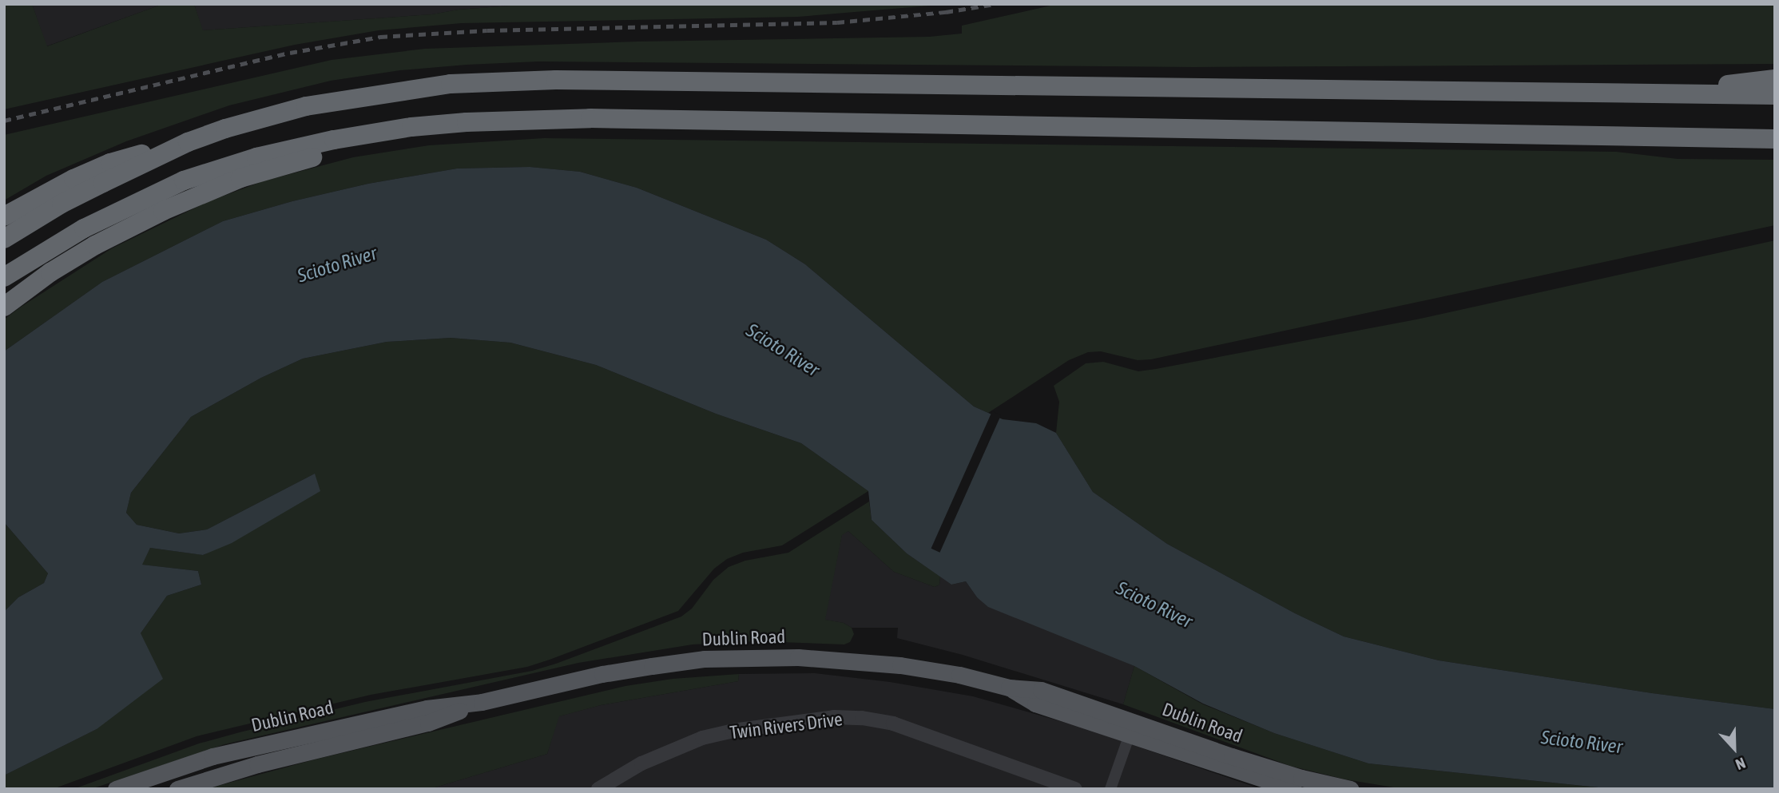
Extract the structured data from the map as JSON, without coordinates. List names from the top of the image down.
{
  "streets": {
    "main road": ["Dublin Road"],
    "street": ["Twin Rivers Drive"]
  },
  "water": ["Scioto River"],
  "north": "bottom"
}
